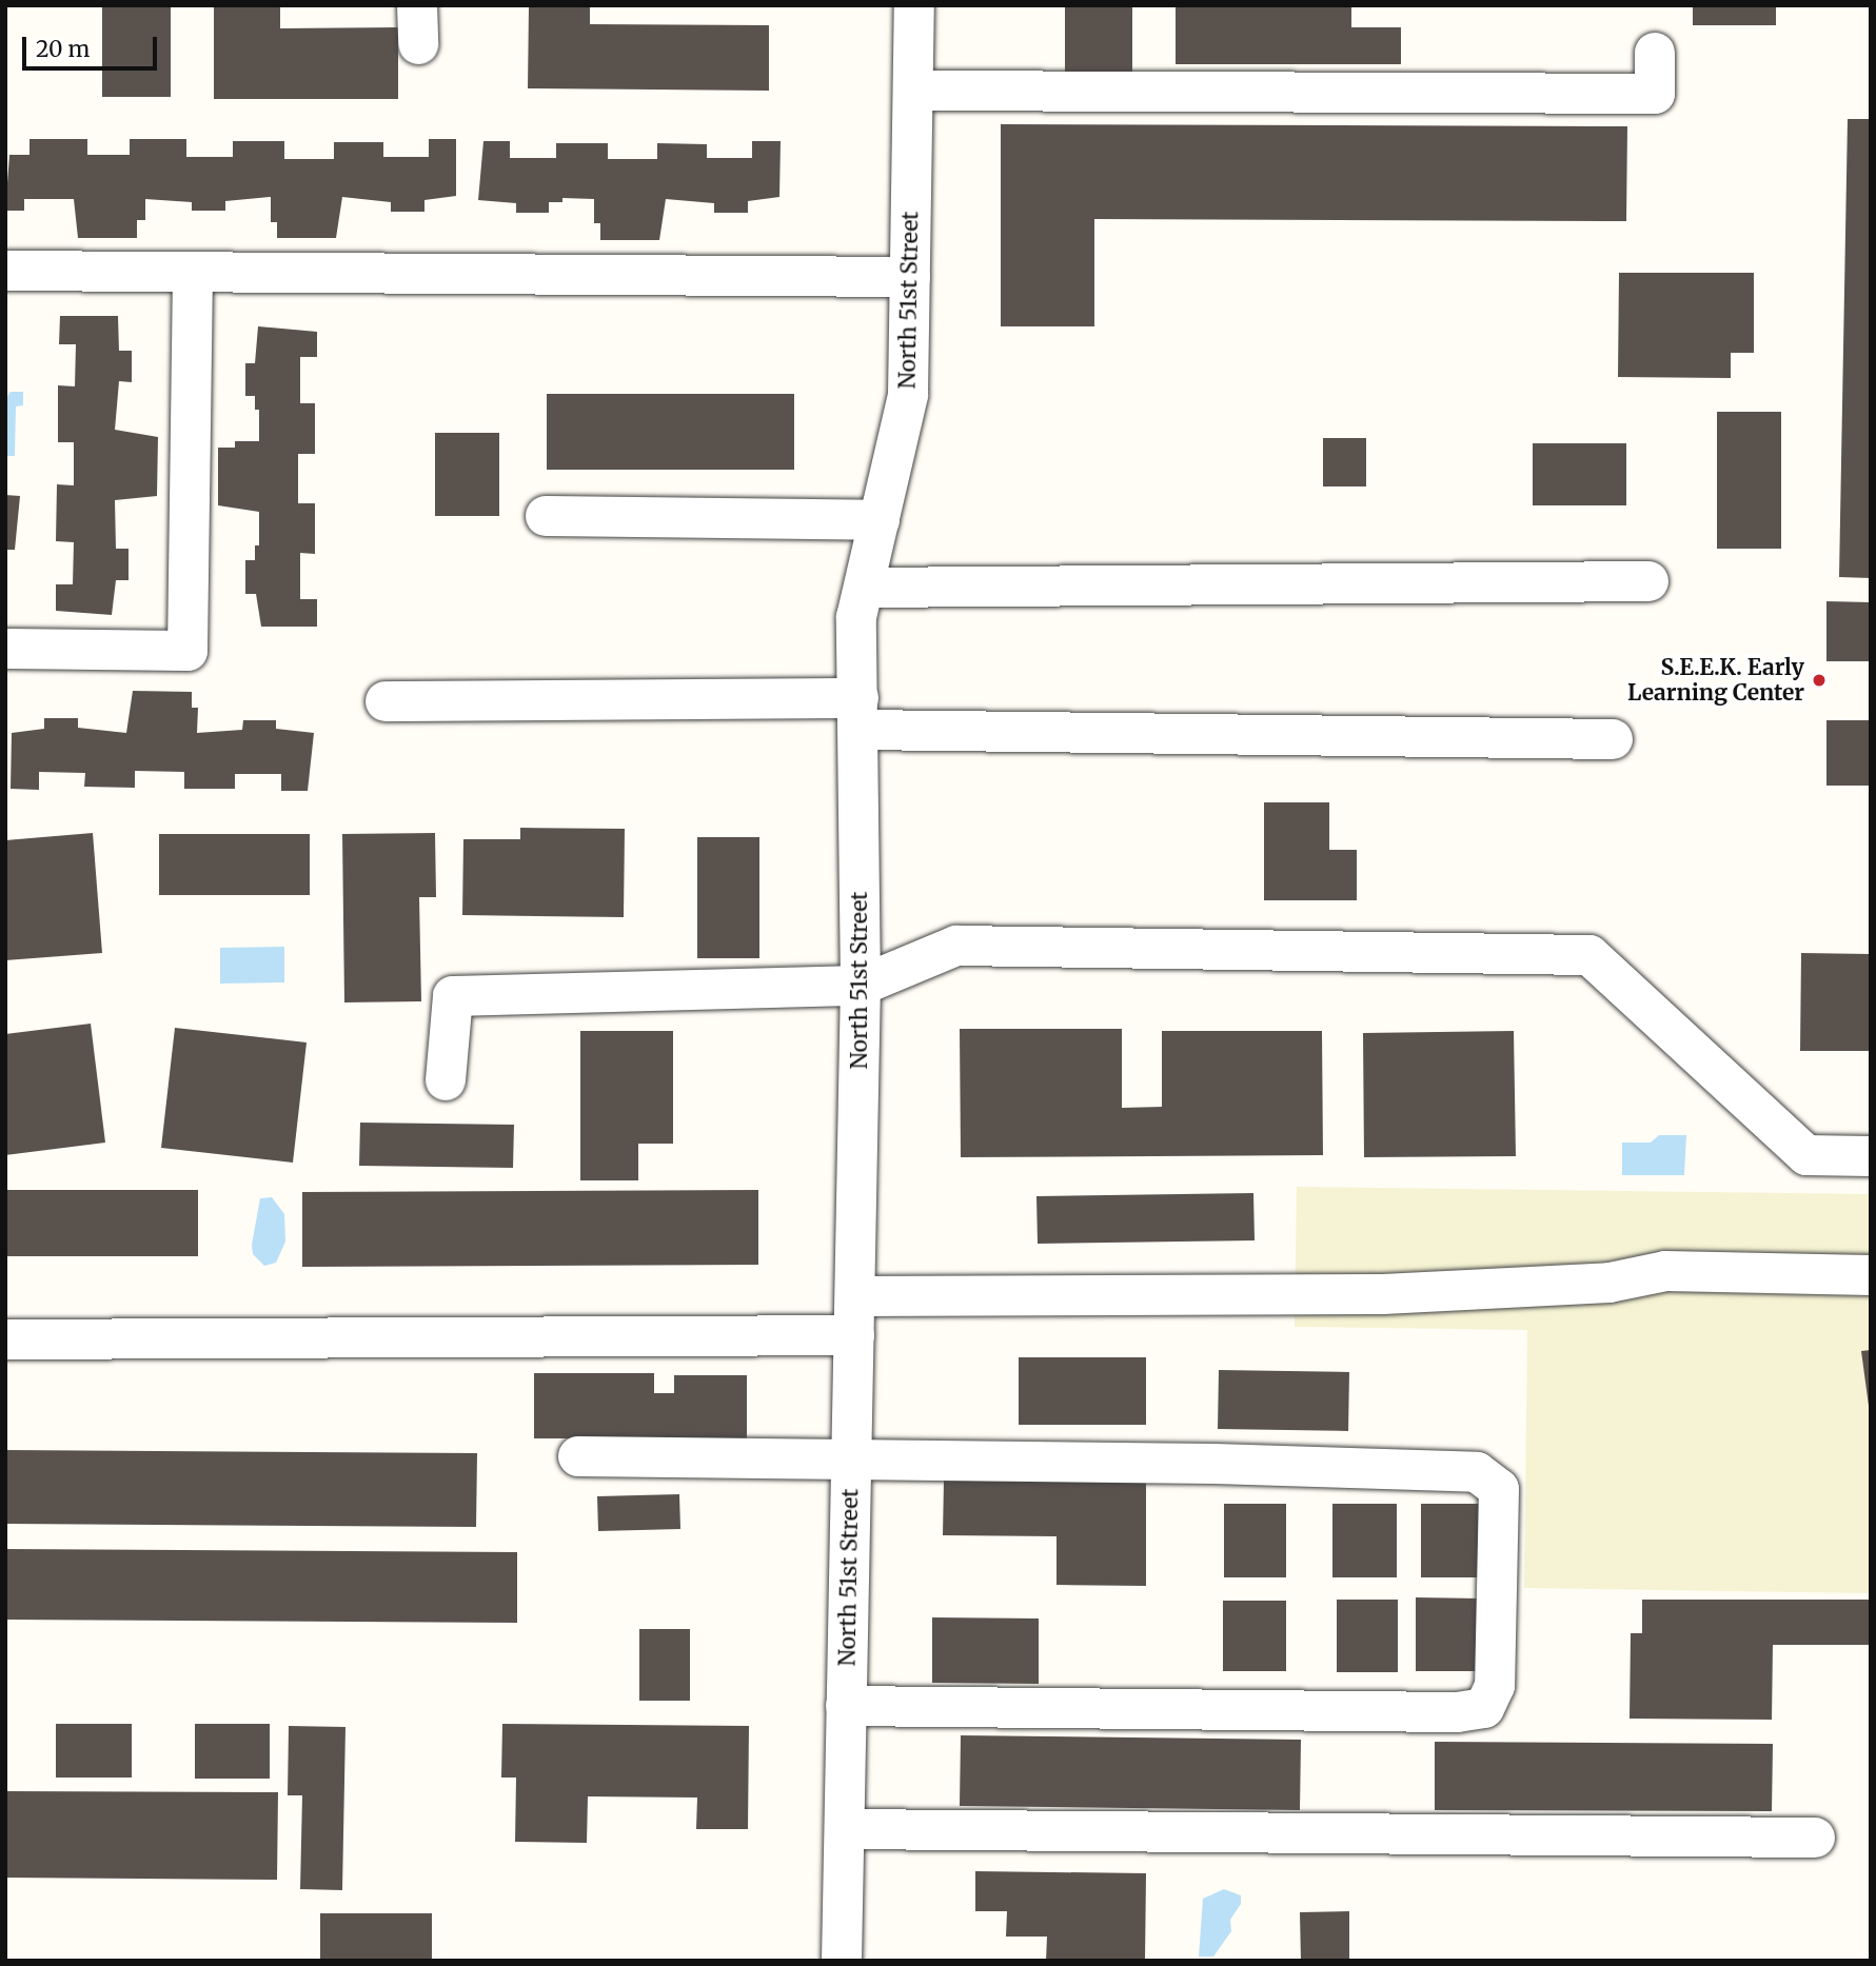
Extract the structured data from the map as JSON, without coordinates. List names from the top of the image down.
{
  "streets": {
    "street": ["North 51st Street"]
  },
  "places": ["S.E.E.K. Early Learning Center"],
  "scale_bar": "20 m"
}
